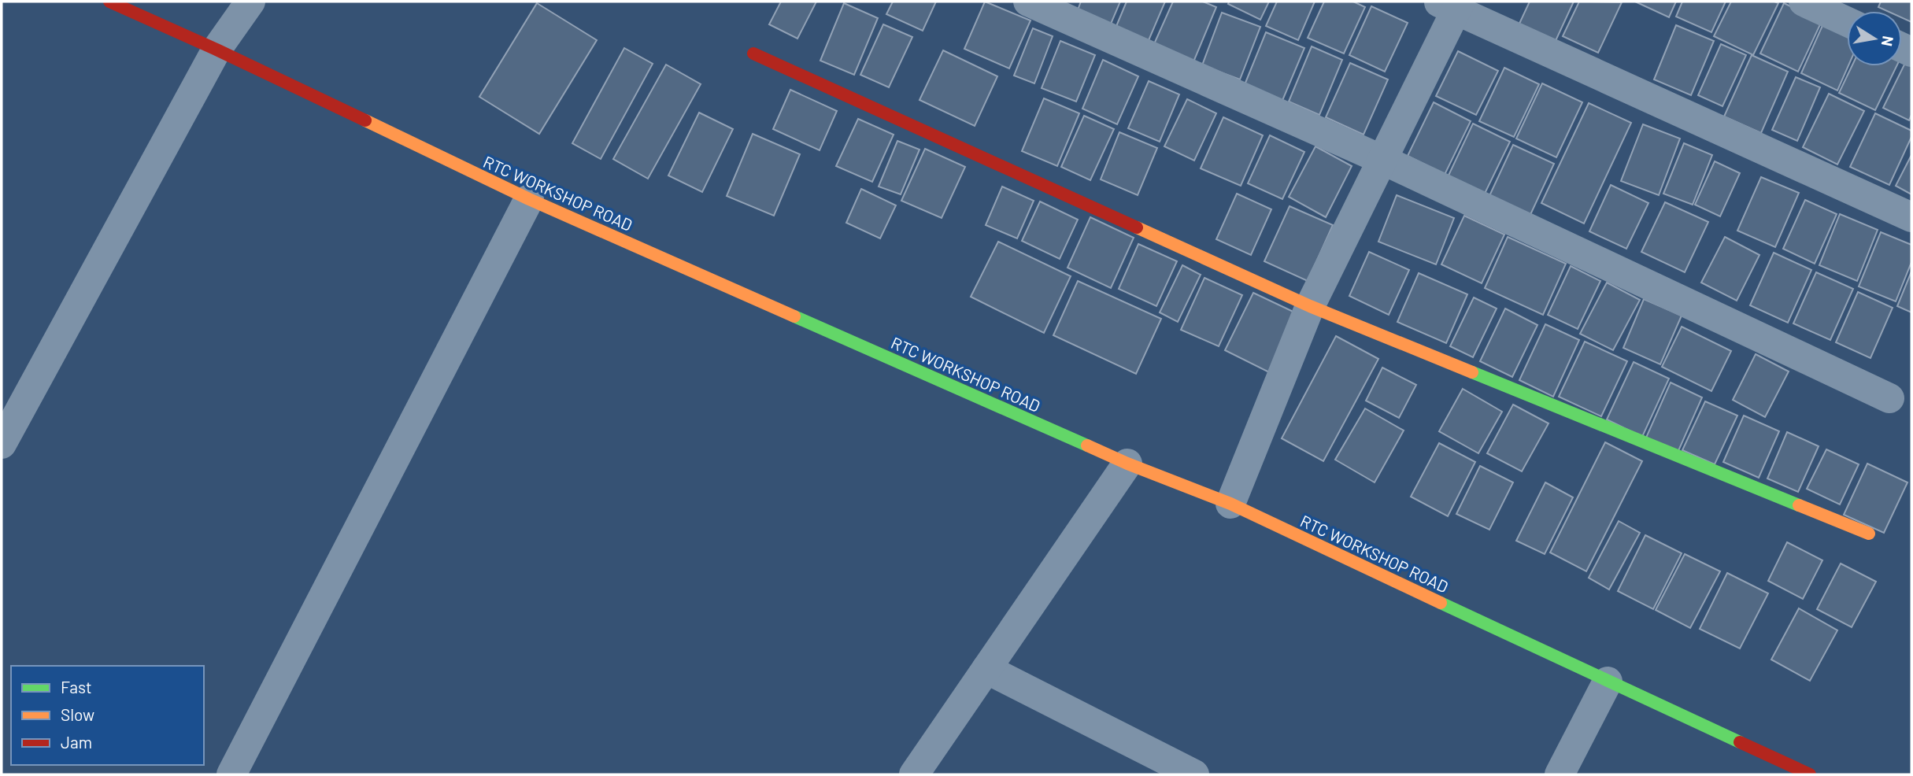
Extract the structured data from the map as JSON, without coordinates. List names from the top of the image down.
{
  "streets": {
    "street": ["RTC WORKSHOP ROAD"]
  },
  "legend": ["Fast", "Slow", "Jam"],
  "north": "right"
}
